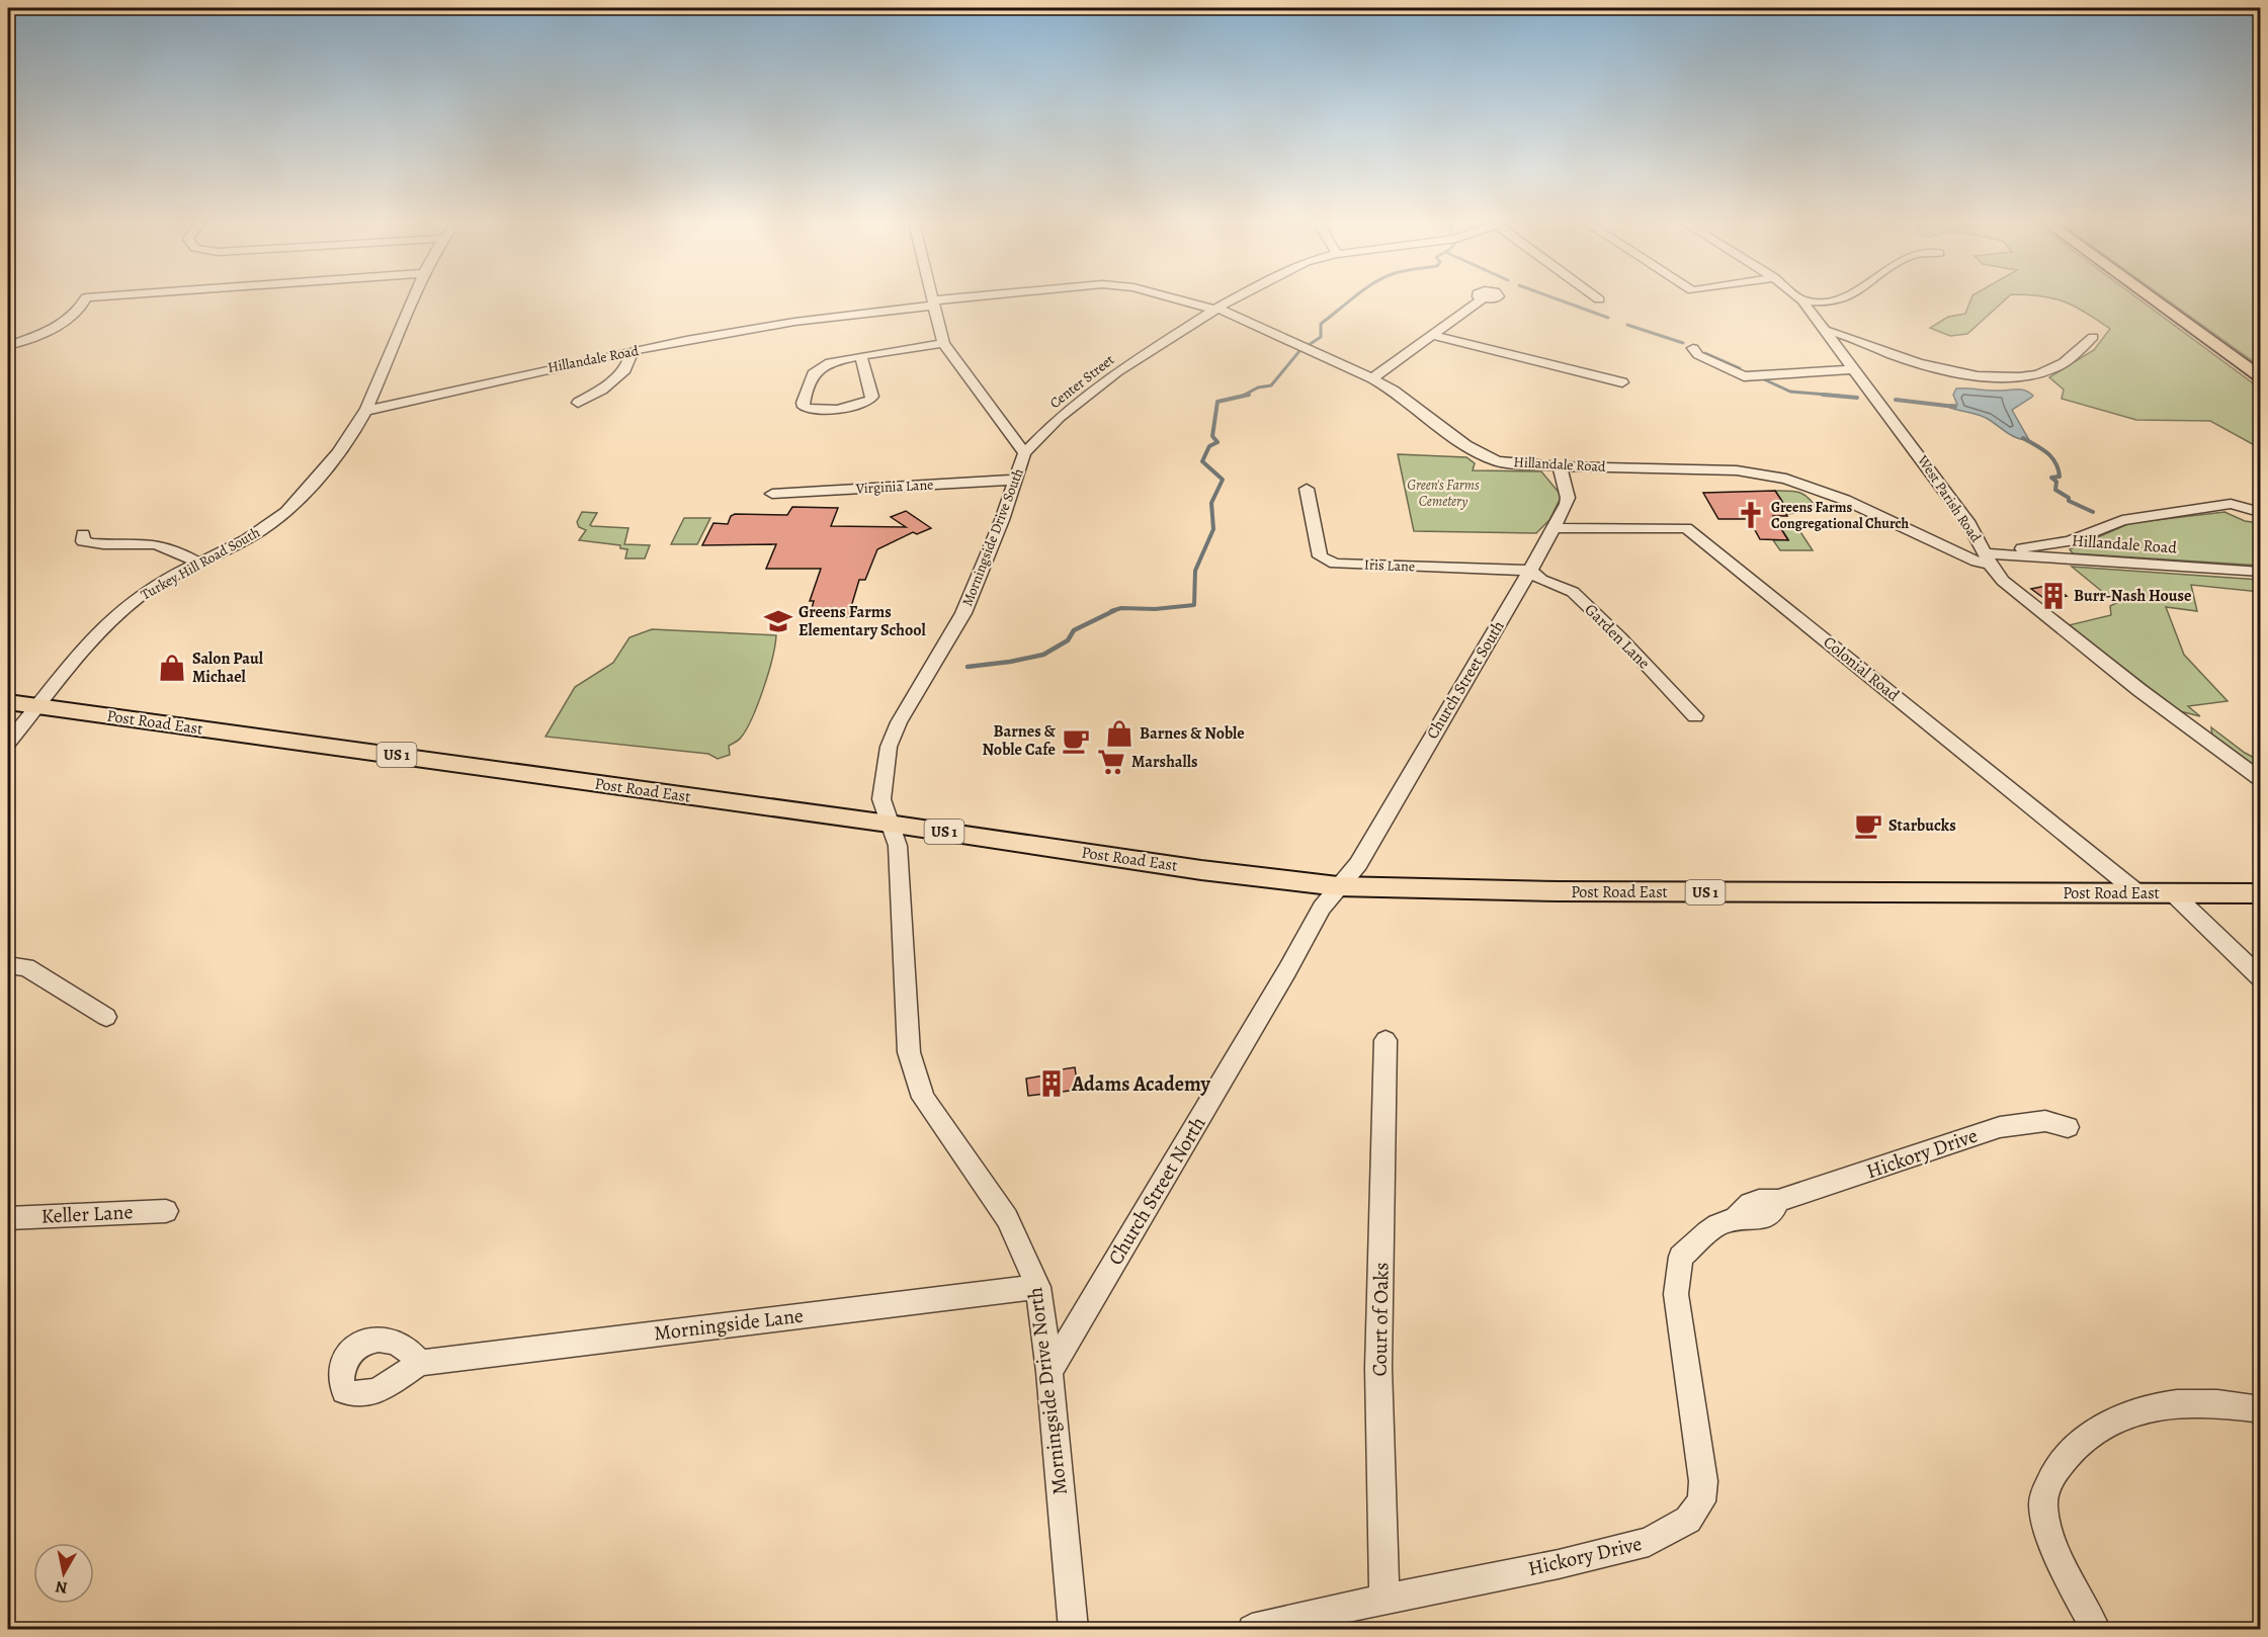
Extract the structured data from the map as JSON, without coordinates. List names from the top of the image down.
{
  "streets": {
    "main road": ["Post Road East", "US 1"],
    "street": [
      "Hillandale Road",
      "Center Street",
      "Virginia Lane",
      "West Parish Road",
      "Morningside Drive South",
      "Turkey Hill Road South",
      "Iris Lane",
      "Garden Lane",
      "Colonial Road",
      "Church Street South",
      "Hickory Drive",
      "Church Street North",
      "Keller Lane",
      "Court of Oaks",
      "Morningside Lane",
      "Morningside Drive North"
    ]
  },
  "crossings": [
    ["Hillandale Road", "Center Street"],
    ["Hillandale Road", "West Parish Road"],
    ["Hillandale Road", "Morningside Drive South"],
    ["Hillandale Road", "Turkey Hill Road South"],
    ["Hillandale Road", "Church Street South"],
    ["Center Street", "Morningside Drive South"],
    ["Virginia Lane", "Morningside Drive South"],
    ["Morningside Drive South", "Post Road East"],
    ["Morningside Drive South", "Morningside Drive North"],
    ["Turkey Hill Road South", "Post Road East"],
    ["Iris Lane", "Garden Lane"],
    ["Iris Lane", "Church Street South"],
    ["Garden Lane", "Church Street South"],
    ["Colonial Road", "Church Street South"],
    ["Colonial Road", "Post Road East"],
    ["Church Street South", "Post Road East"],
    ["Church Street South", "Church Street North"],
    ["Post Road East", "Church Street North"],
    ["Post Road East", "Morningside Drive North"],
    ["Hickory Drive", "Court of Oaks"],
    ["Church Street North", "Morningside Drive North"],
    ["Morningside Lane", "Morningside Drive North"]
  ],
  "parks": ["Green's Farms Cemetery"],
  "places": {
    "church": ["Greens Farms Congregational Church"],
    "building": ["Burr-Nash House", "Adams Academy"],
    "school or university": ["Greens Farms Elementary School"],
    "shop": ["Salon Paul Michael", "Barnes & Noble"],
    "cafe": ["Barnes & Noble Cafe", "Starbucks"],
    "supermarket": ["Marshalls"]
  },
  "north": "bottom"
}
